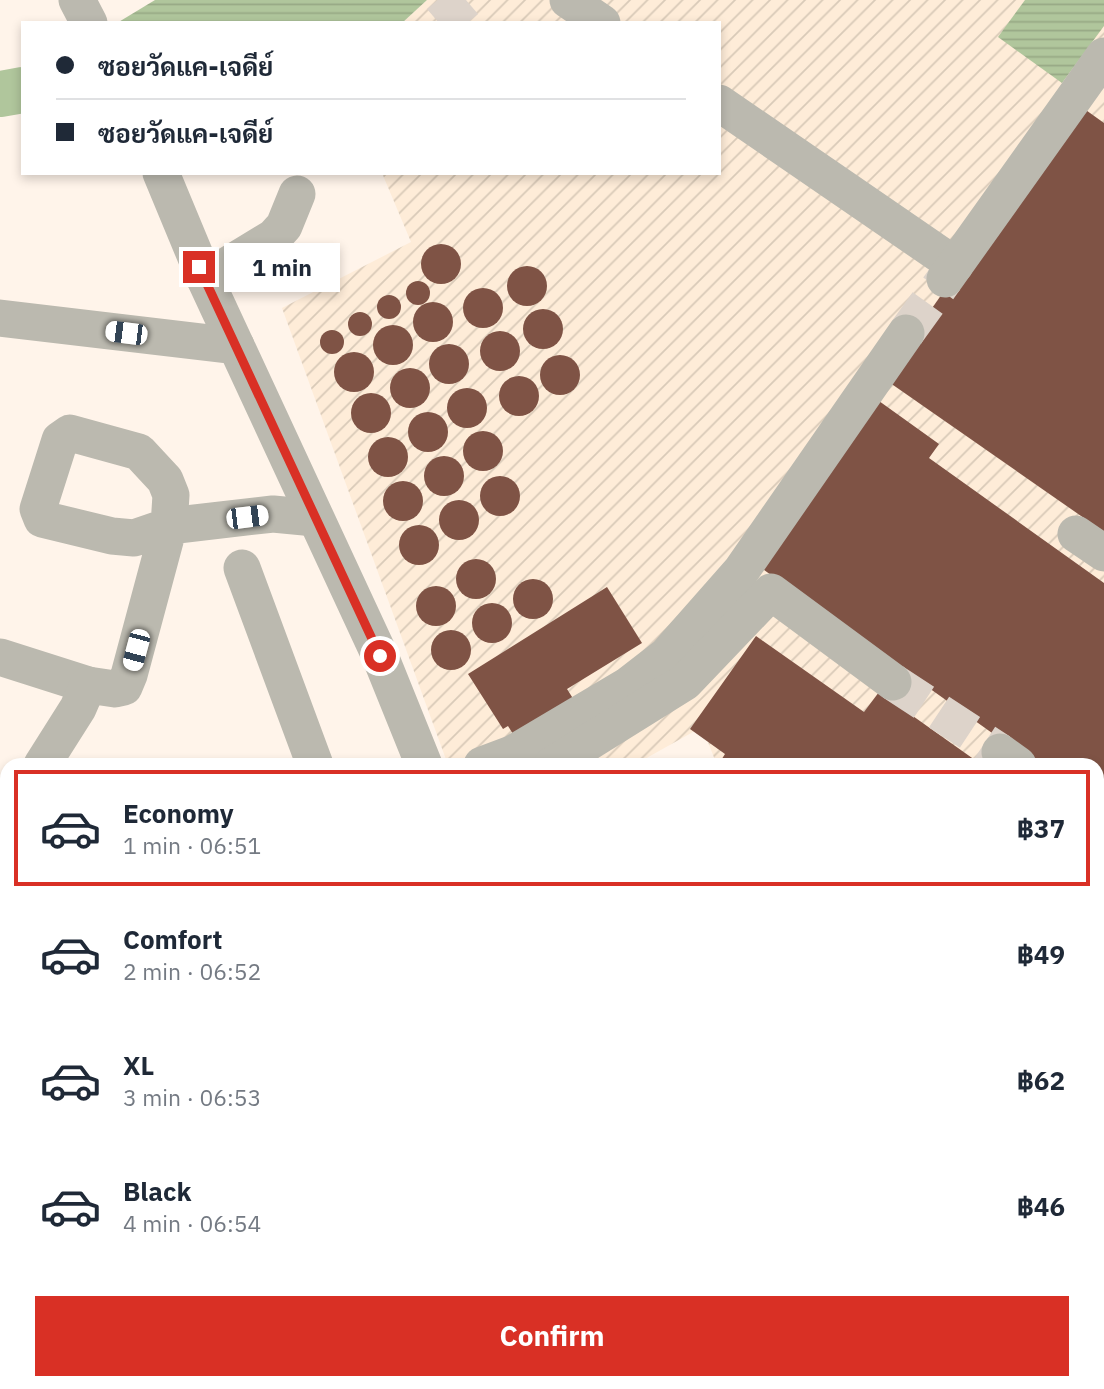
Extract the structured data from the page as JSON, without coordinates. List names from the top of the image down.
{
  "page": {
    "banner": ["ซอยวัดแค-เจดีย์", "ซอยวัดแค-เจดีย์"],
    "bubble": "1 min",
    "list": [
      {
        "name": "Economy",
        "note": "1 min · 06:51",
        "value": "฿37"
      },
      {
        "name": "Comfort",
        "note": "2 min · 06:52",
        "value": "฿49"
      },
      {
        "name": "XL",
        "note": "3 min · 06:53",
        "value": "฿62"
      },
      {
        "name": "Black",
        "note": "4 min · 06:54",
        "value": "฿46"
      }
    ],
    "buttons": "Confirm"
  }
}
